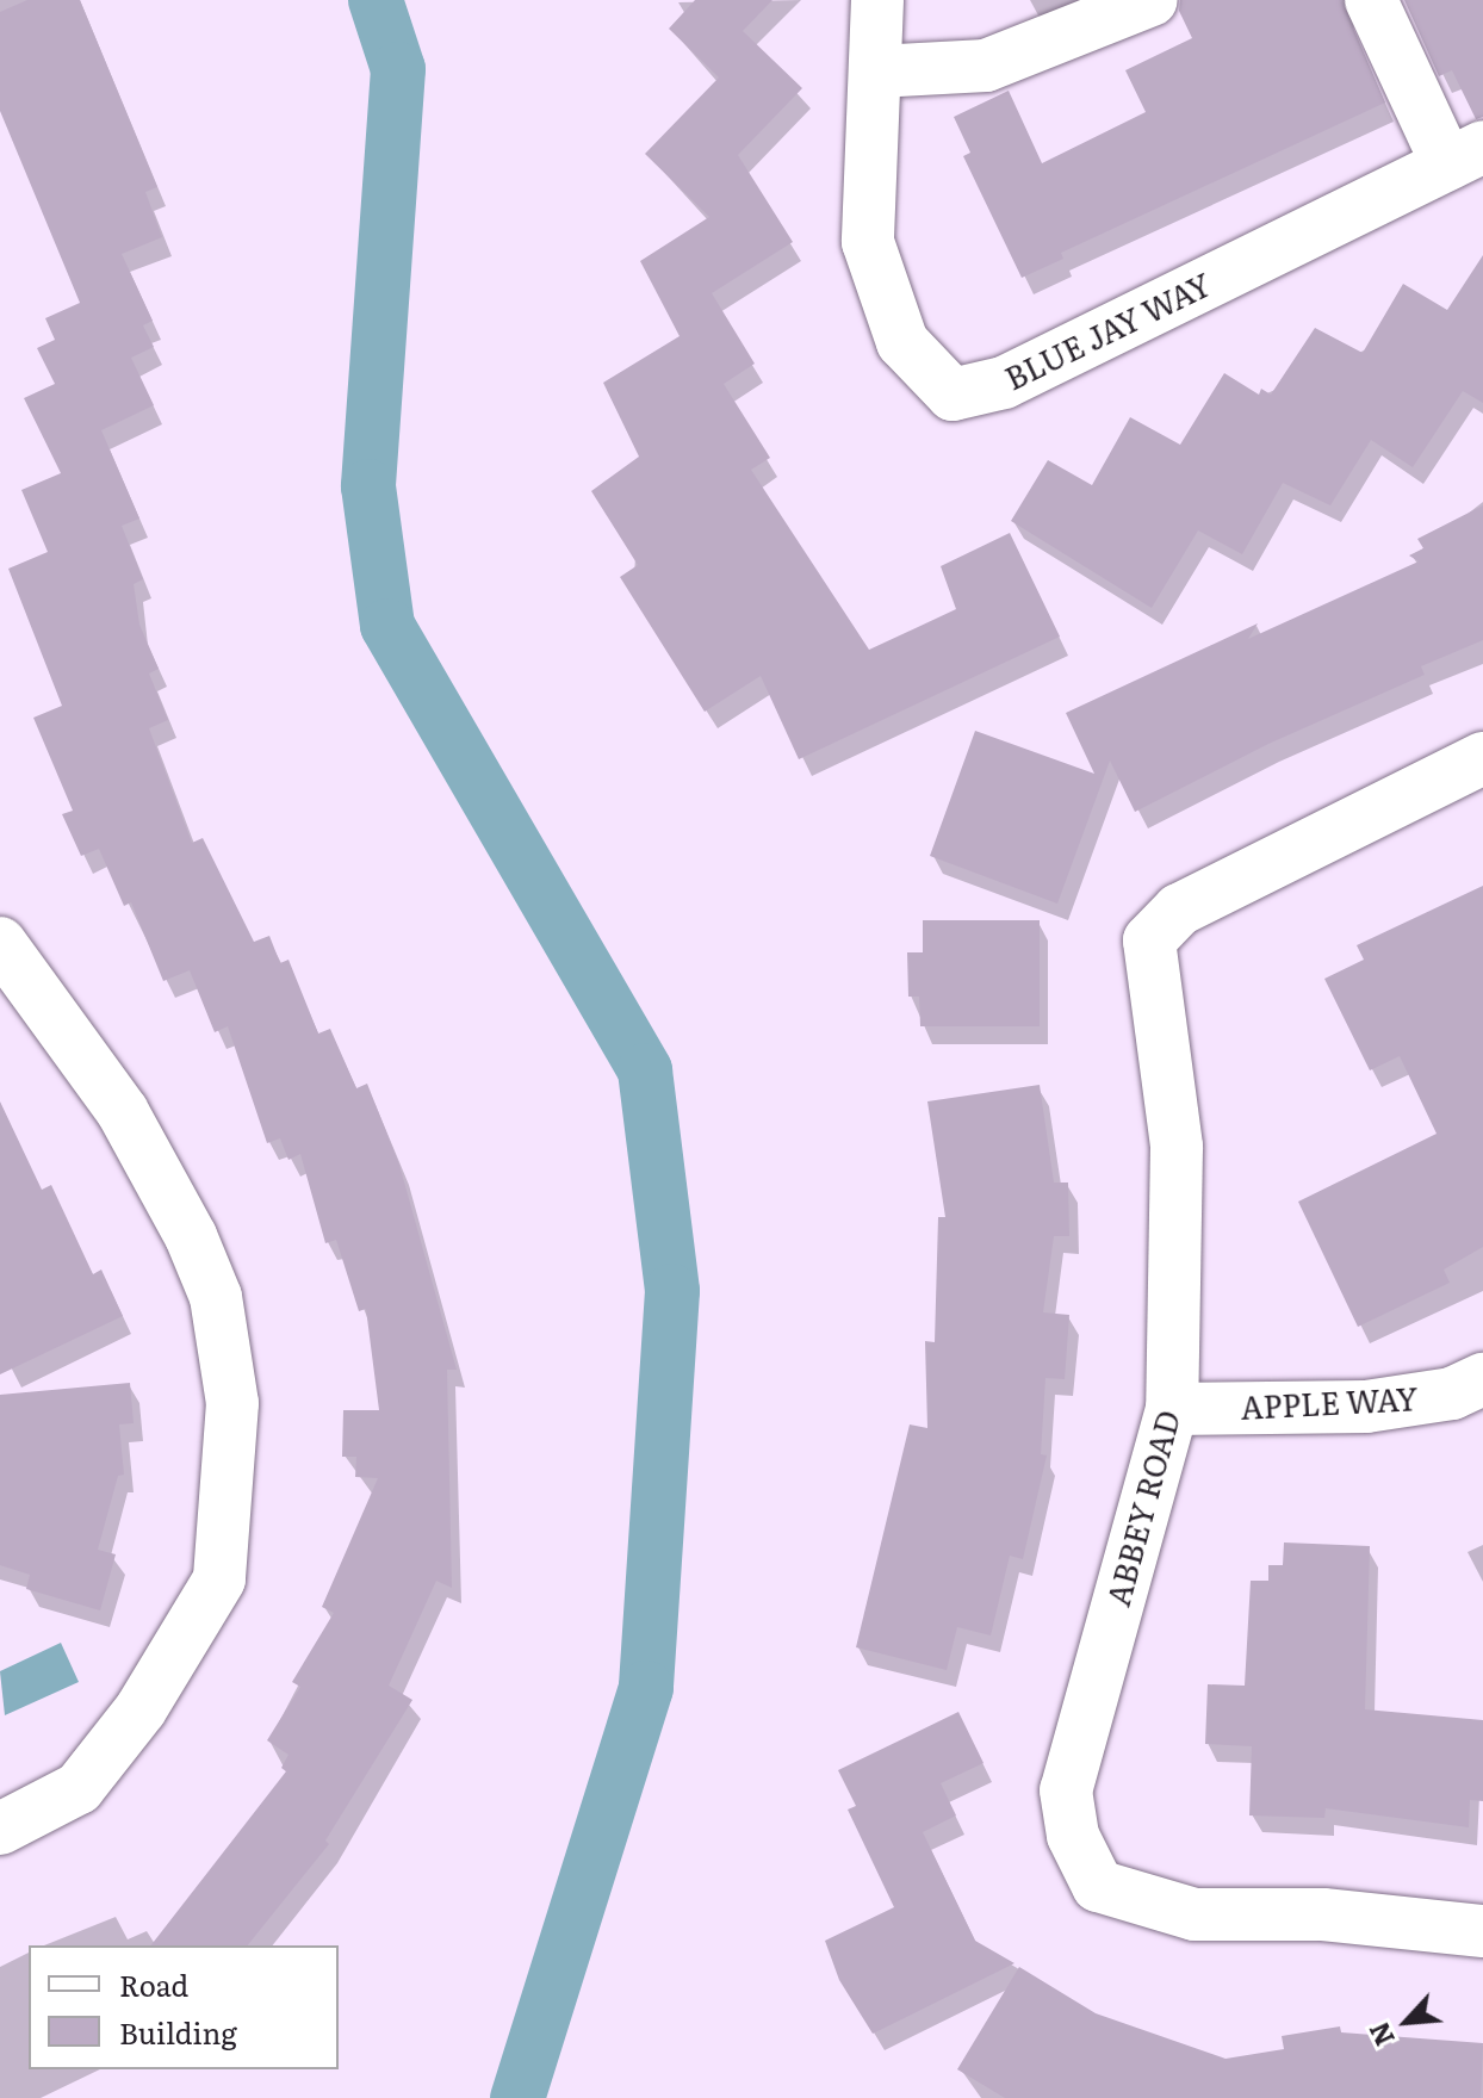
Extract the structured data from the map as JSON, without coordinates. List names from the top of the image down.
{
  "streets": {
    "street": ["BLUE JAY WAY", "APPLE WAY", "ABBEY ROAD"]
  },
  "crossings": [
    ["APPLE WAY", "ABBEY ROAD"]
  ],
  "legend": ["Road", "Building"],
  "north": "bottom left"
}
